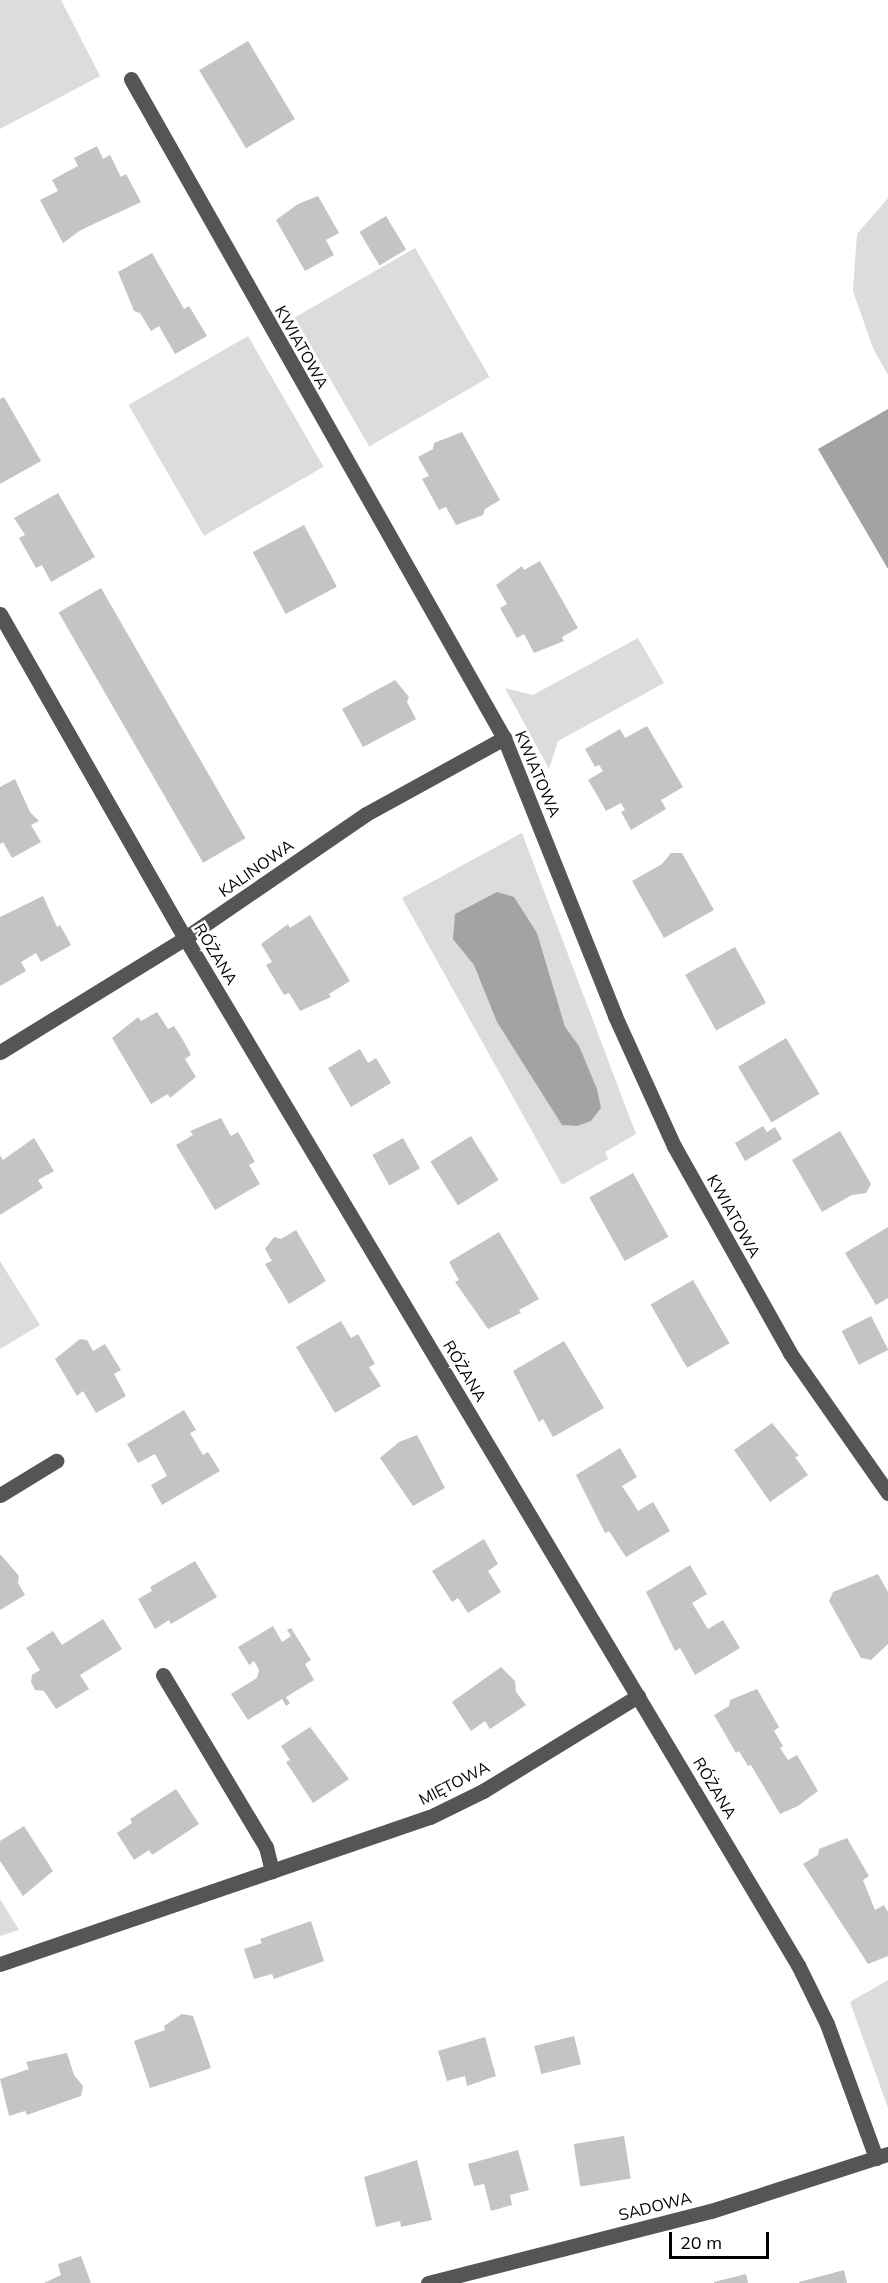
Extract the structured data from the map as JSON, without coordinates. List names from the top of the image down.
{
  "streets": {
    "street": [
      "KWIATOWA",
      "KALINOWA",
      "RÓŻANA",
      "MIĘTOWA",
      "SADOWA"
    ]
  },
  "crossings": [
    ["KWIATOWA", "KALINOWA"],
    ["KALINOWA", "RÓŻANA"],
    ["RÓŻANA", "MIĘTOWA"],
    ["RÓŻANA", "SADOWA"]
  ],
  "scale_bar": "20 m"
}
